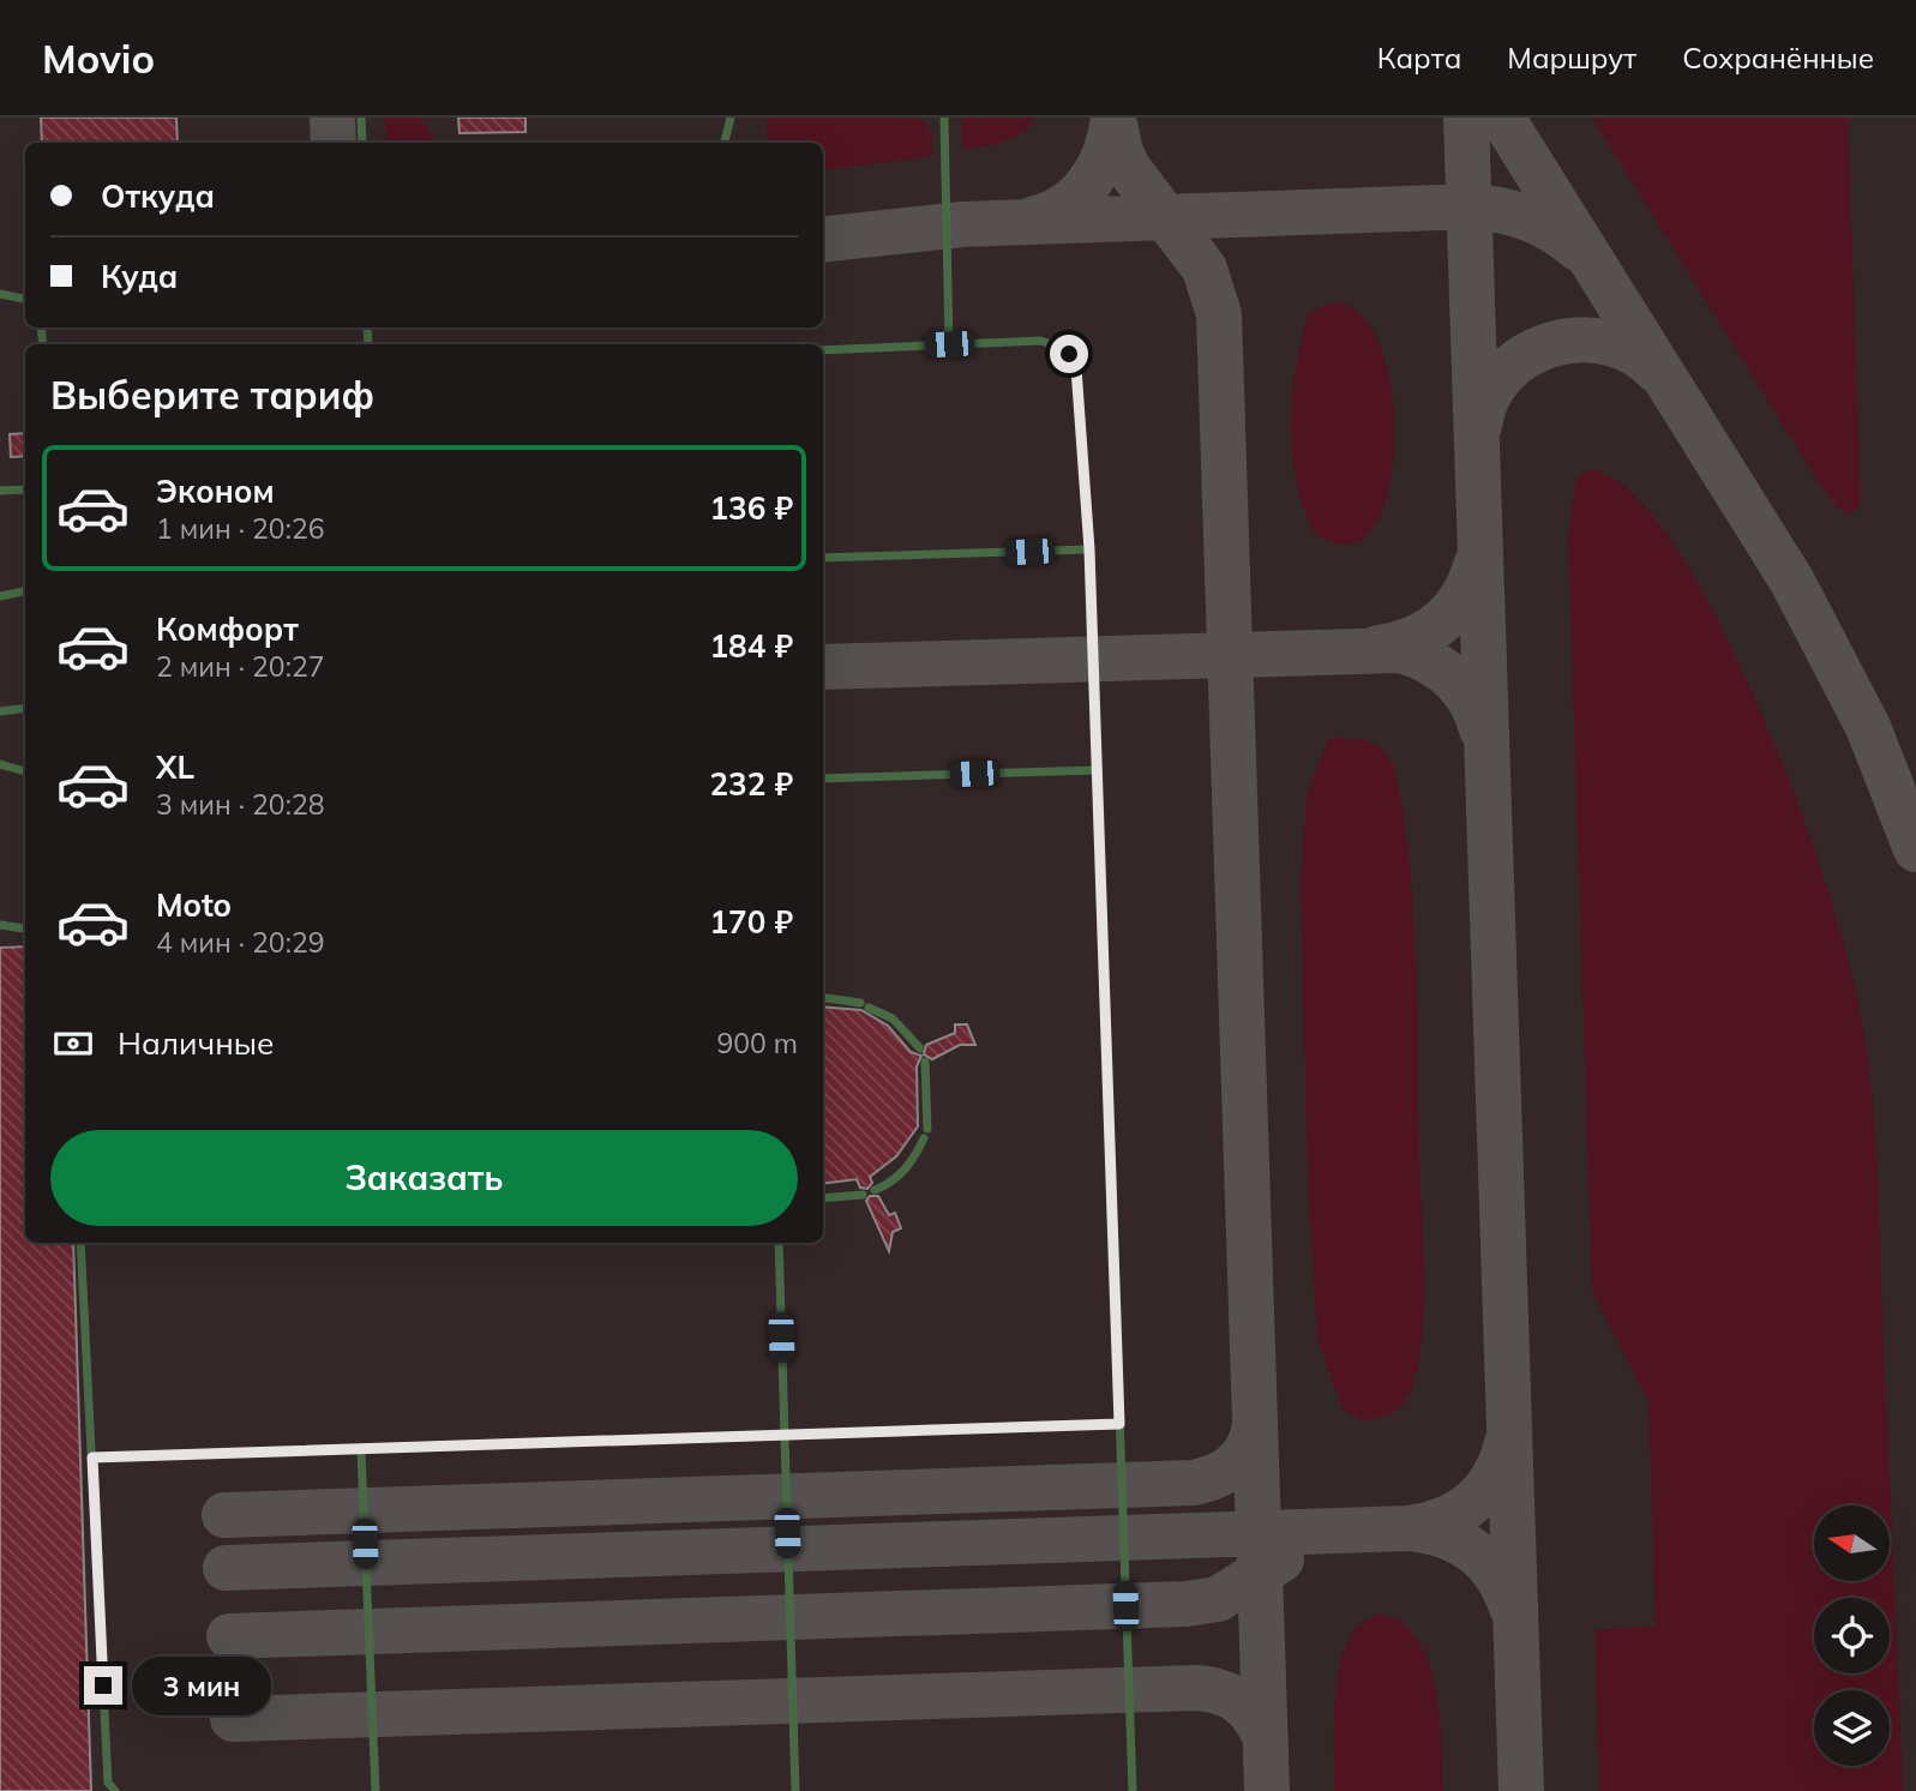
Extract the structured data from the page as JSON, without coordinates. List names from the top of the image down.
{
  "north": "left",
  "page": {
    "header": "Movio",
    "nav": ["Карта", "Маршрут", "Сохранённые"],
    "banner": ["Откуда", "Куда"],
    "heading": "Выберите тариф",
    "list": [
      {
        "name": "Эконом",
        "note": "1 мин · 20:26",
        "value": "136 ₽"
      },
      {
        "name": "Комфорт",
        "note": "2 мин · 20:27",
        "value": "184 ₽"
      },
      {
        "name": "XL",
        "note": "3 мин · 20:28",
        "value": "232 ₽"
      },
      {
        "name": "Moto",
        "note": "4 мин · 20:29",
        "value": "170 ₽"
      }
    ],
    "pay": ["Наличные", "900 m"],
    "buttons": "Заказать",
    "bubble": "3 мин"
  }
}
